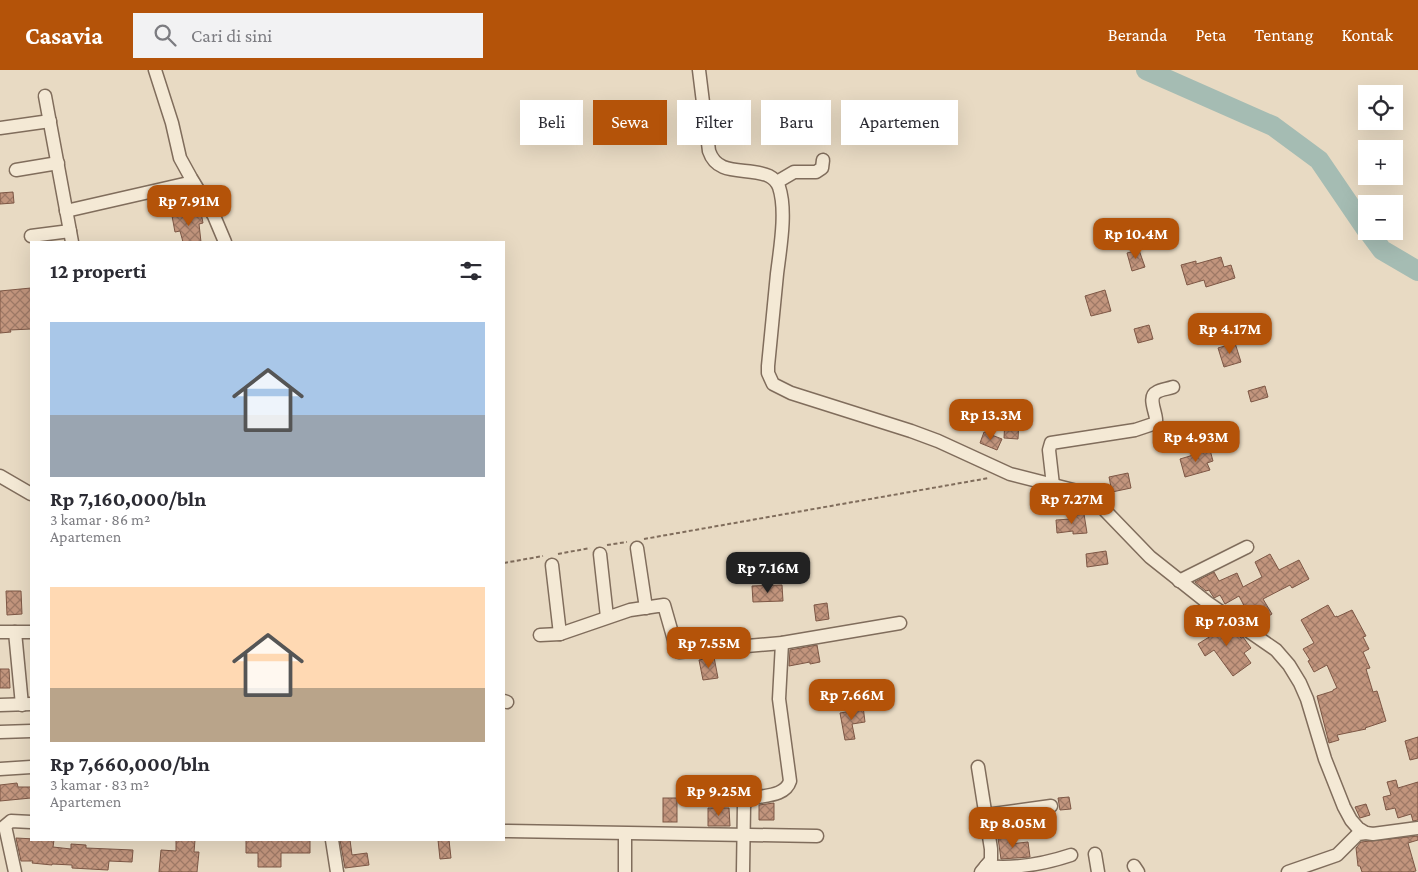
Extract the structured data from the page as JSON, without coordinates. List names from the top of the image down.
{
  "page": {
    "header": "Casavia",
    "search": "Cari di sini",
    "nav": [
      "Beranda",
      "Peta",
      "Tentang",
      "Kontak"
    ],
    "map_buttons": ["+", "−"],
    "chip": [
      "Beli",
      "Sewa",
      "Filter",
      "Baru",
      "Apartemen"
    ],
    "price": [
      "Rp 7.91M",
      "Rp 10.4M",
      "Rp 4.17M",
      "Rp 13.3M",
      "Rp 4.93M",
      "Rp 7.27M",
      "Rp 7.16M",
      "Rp 7.03M",
      "Rp 7.55M",
      "Rp 7.66M",
      "Rp 9.25M",
      "Rp 8.05M"
    ],
    "heading": "12 properti",
    "list": [
      {
        "name": "Rp 7,160,000/bln",
        "note": "3 kamar · 86 m² · Apartemen"
      },
      {
        "name": "Rp 7,660,000/bln",
        "note": "3 kamar · 83 m² · Apartemen"
      }
    ]
  }
}
